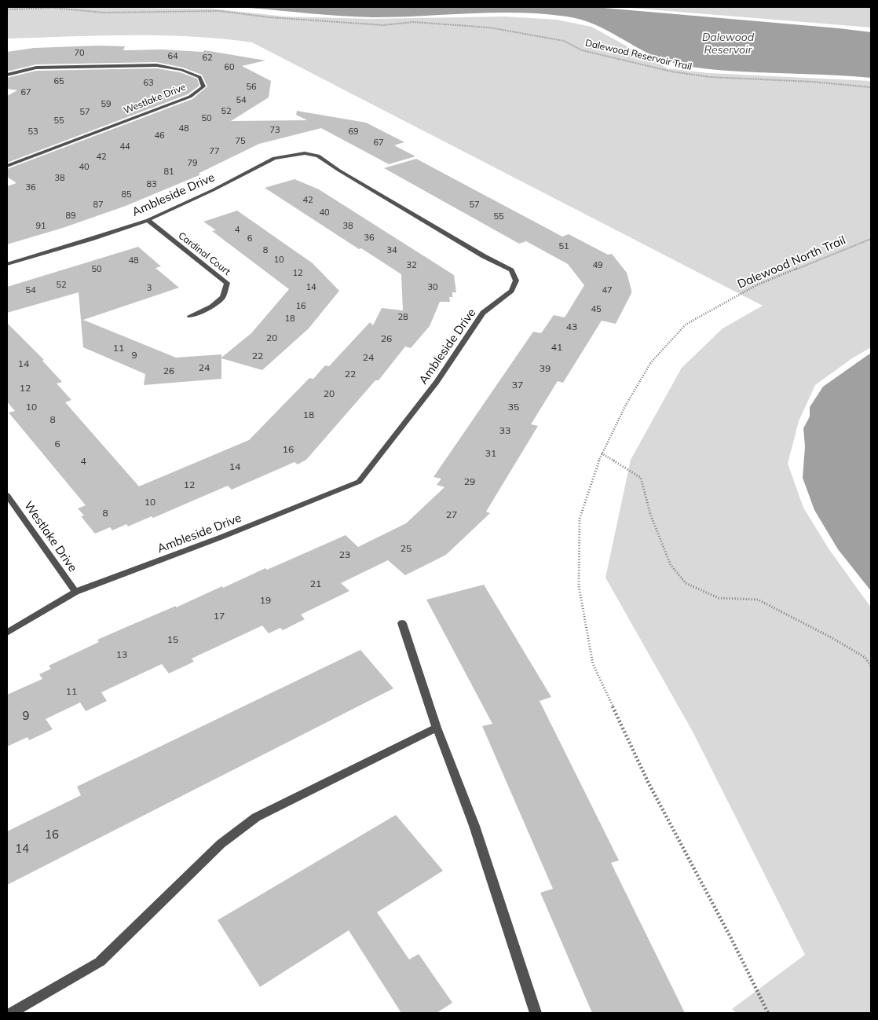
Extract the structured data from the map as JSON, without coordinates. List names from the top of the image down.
{
  "streets": {
    "street": ["Westlake Drive", "Ambleside Drive", "Cardinal Court"],
    "path": ["Dalewood Reservoir Trail", "Dalewood North Trail"]
  },
  "crossings": [
    ["Westlake Drive", "Ambleside Drive"],
    ["Ambleside Drive", "Cardinal Court"]
  ],
  "water": ["Dalewood Reservoir"],
  "house_numbers": [
    "70",
    "64",
    "62",
    "60",
    "65",
    "63",
    "56",
    "67",
    "54",
    "59",
    "52",
    "57",
    "50",
    "55",
    "48",
    "73",
    "53",
    "69",
    "46",
    "75",
    "67",
    "44",
    "77",
    "42",
    "79",
    "40",
    "81",
    "38",
    "83",
    "36",
    "85",
    "42",
    "87",
    "57",
    "40",
    "89",
    "55",
    "91",
    "38",
    "4",
    "36",
    "6",
    "51",
    "8",
    "34",
    "10",
    "48",
    "32",
    "49",
    "50",
    "12",
    "52",
    "14",
    "30",
    "3",
    "54",
    "47",
    "16",
    "45",
    "28",
    "18",
    "43",
    "20",
    "26",
    "41",
    "11",
    "9",
    "22",
    "24",
    "14",
    "24",
    "39",
    "26",
    "22",
    "37",
    "12",
    "20",
    "10",
    "35",
    "18",
    "8",
    "33",
    "6",
    "16",
    "31",
    "4",
    "14",
    "29",
    "12",
    "10",
    "8",
    "27",
    "25",
    "23",
    "21",
    "19",
    "17",
    "15",
    "13",
    "11",
    "9",
    "16",
    "14"
  ]
}
